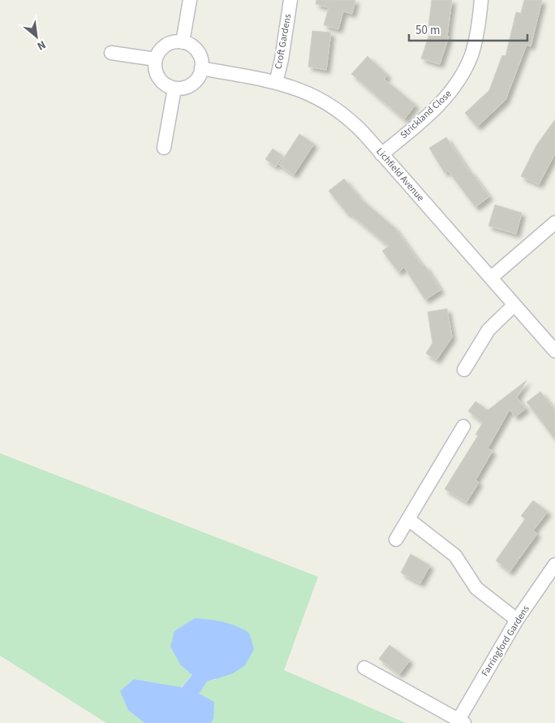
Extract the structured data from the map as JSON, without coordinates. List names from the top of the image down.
{
  "streets": {
    "street": [
      "Croft Gardens",
      "Strickland Close",
      "Lichfield Avenue",
      "Farringford Gardens"
    ]
  },
  "crossings": [
    ["Croft Gardens", "Lichfield Avenue"],
    ["Strickland Close", "Lichfield Avenue"]
  ],
  "scale_bar": "50 m",
  "north": "bottom right"
}
